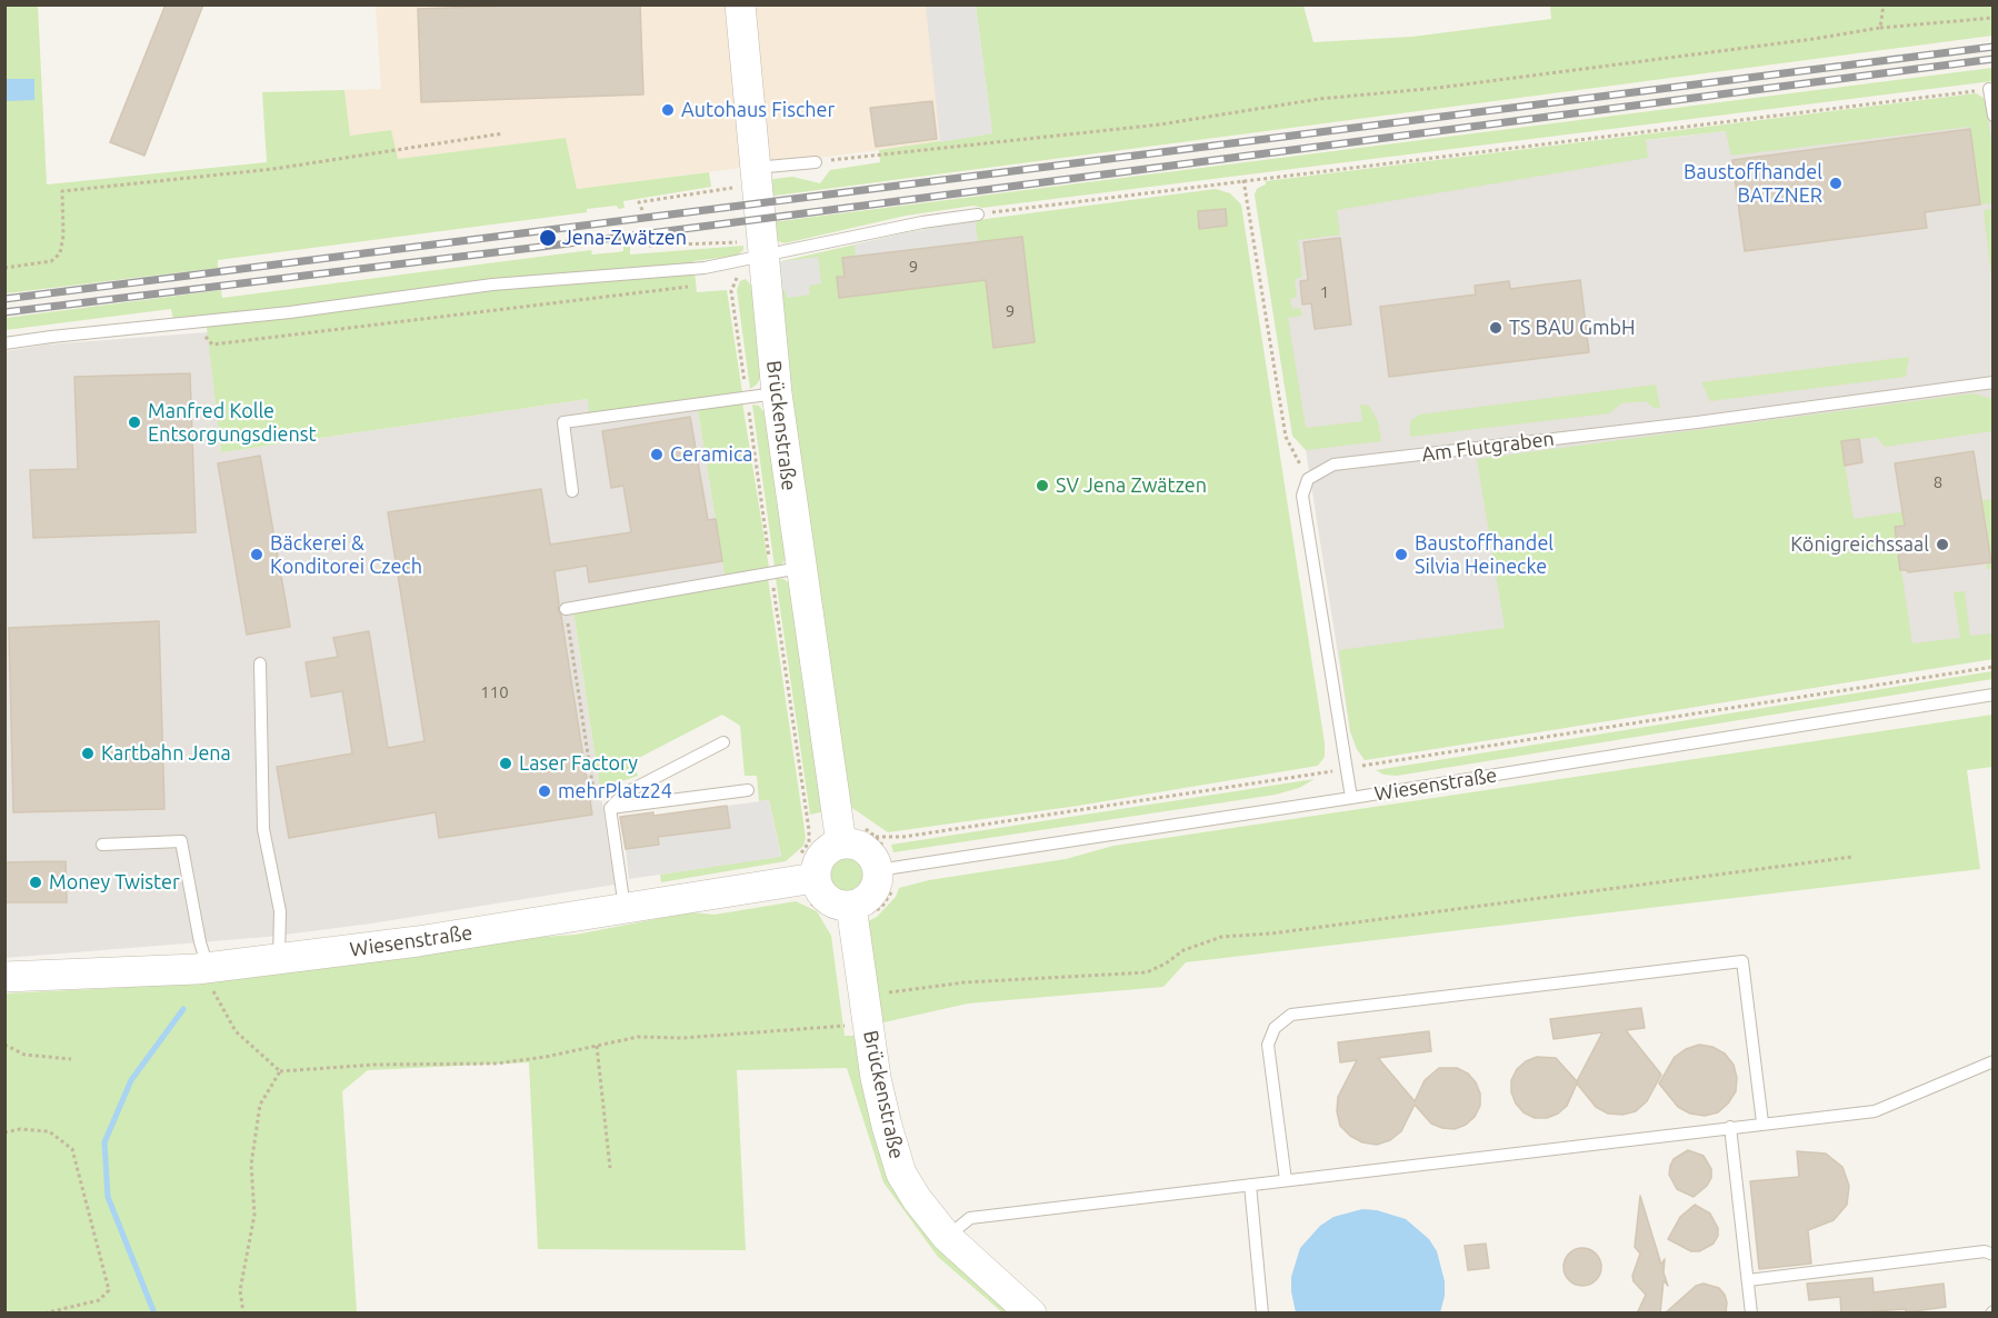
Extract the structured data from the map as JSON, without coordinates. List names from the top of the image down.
{
  "streets": {
    "street": ["Brückenstraße", "Wiesenstraße"],
    "lane": ["Am Flutgraben"]
  },
  "places": [
    "Autohaus Fischer",
    "Baustoffhandel BATZNER",
    "Jena-Zwätzen",
    "TS BAU GmbH",
    "Manfred Kolle Entsorgungsdienst",
    "Ceramica",
    "SV Jena Zwätzen",
    "Königreichssaal",
    "Bäckerei & Konditorei Czech",
    "Baustoffhandel Silvia Heinecke",
    "Kartbahn Jena",
    "Laser Factory",
    "mehrPlatz24",
    "Money Twister"
  ],
  "house_numbers": [
    "9",
    "1",
    "9",
    "8",
    "110"
  ]
}
